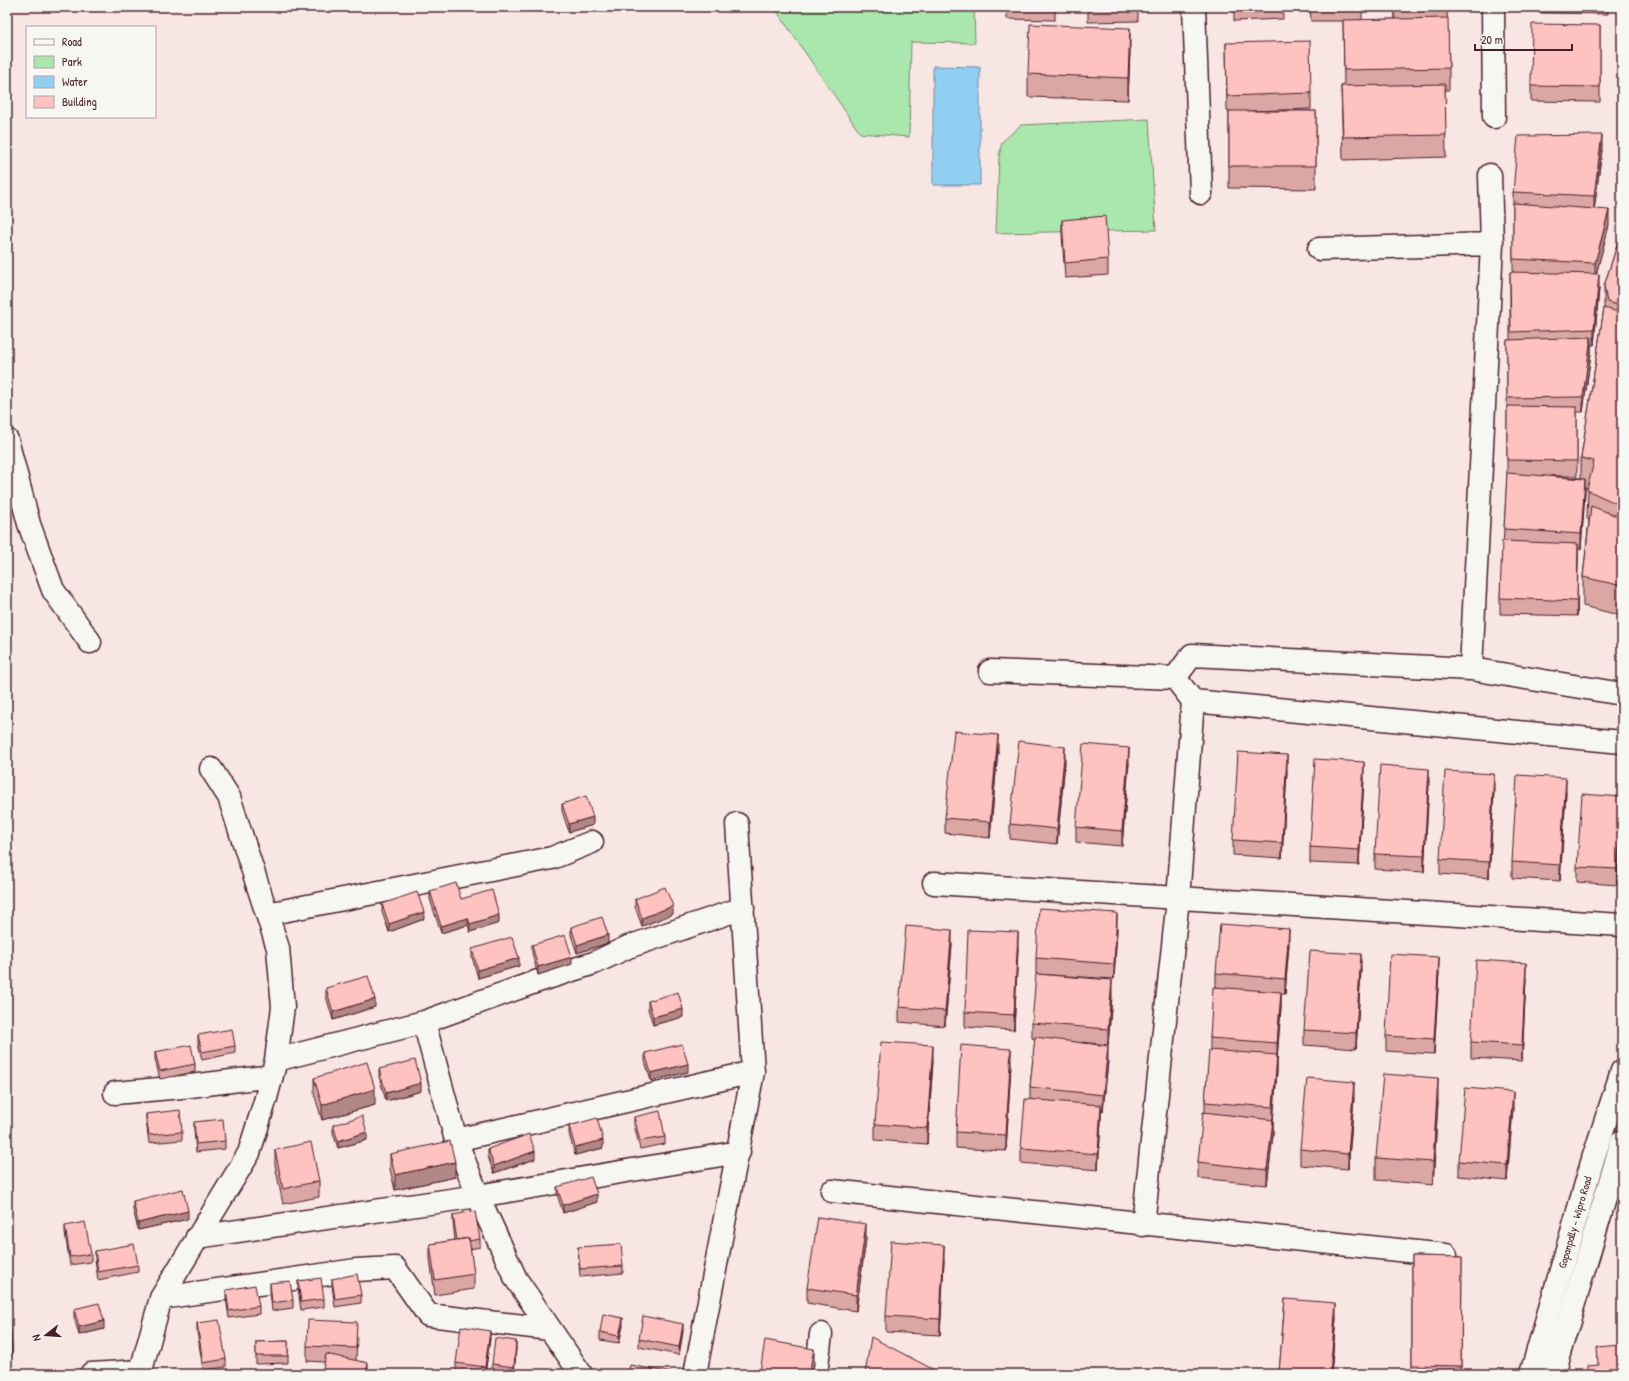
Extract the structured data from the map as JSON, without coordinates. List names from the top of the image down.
{
  "streets": {
    "street": ["Gopanpally - Wipro Road"]
  },
  "legend": [
    "Road",
    "Park",
    "Water",
    "Building"
  ],
  "scale_bar": "20 m",
  "north": "left"
}
